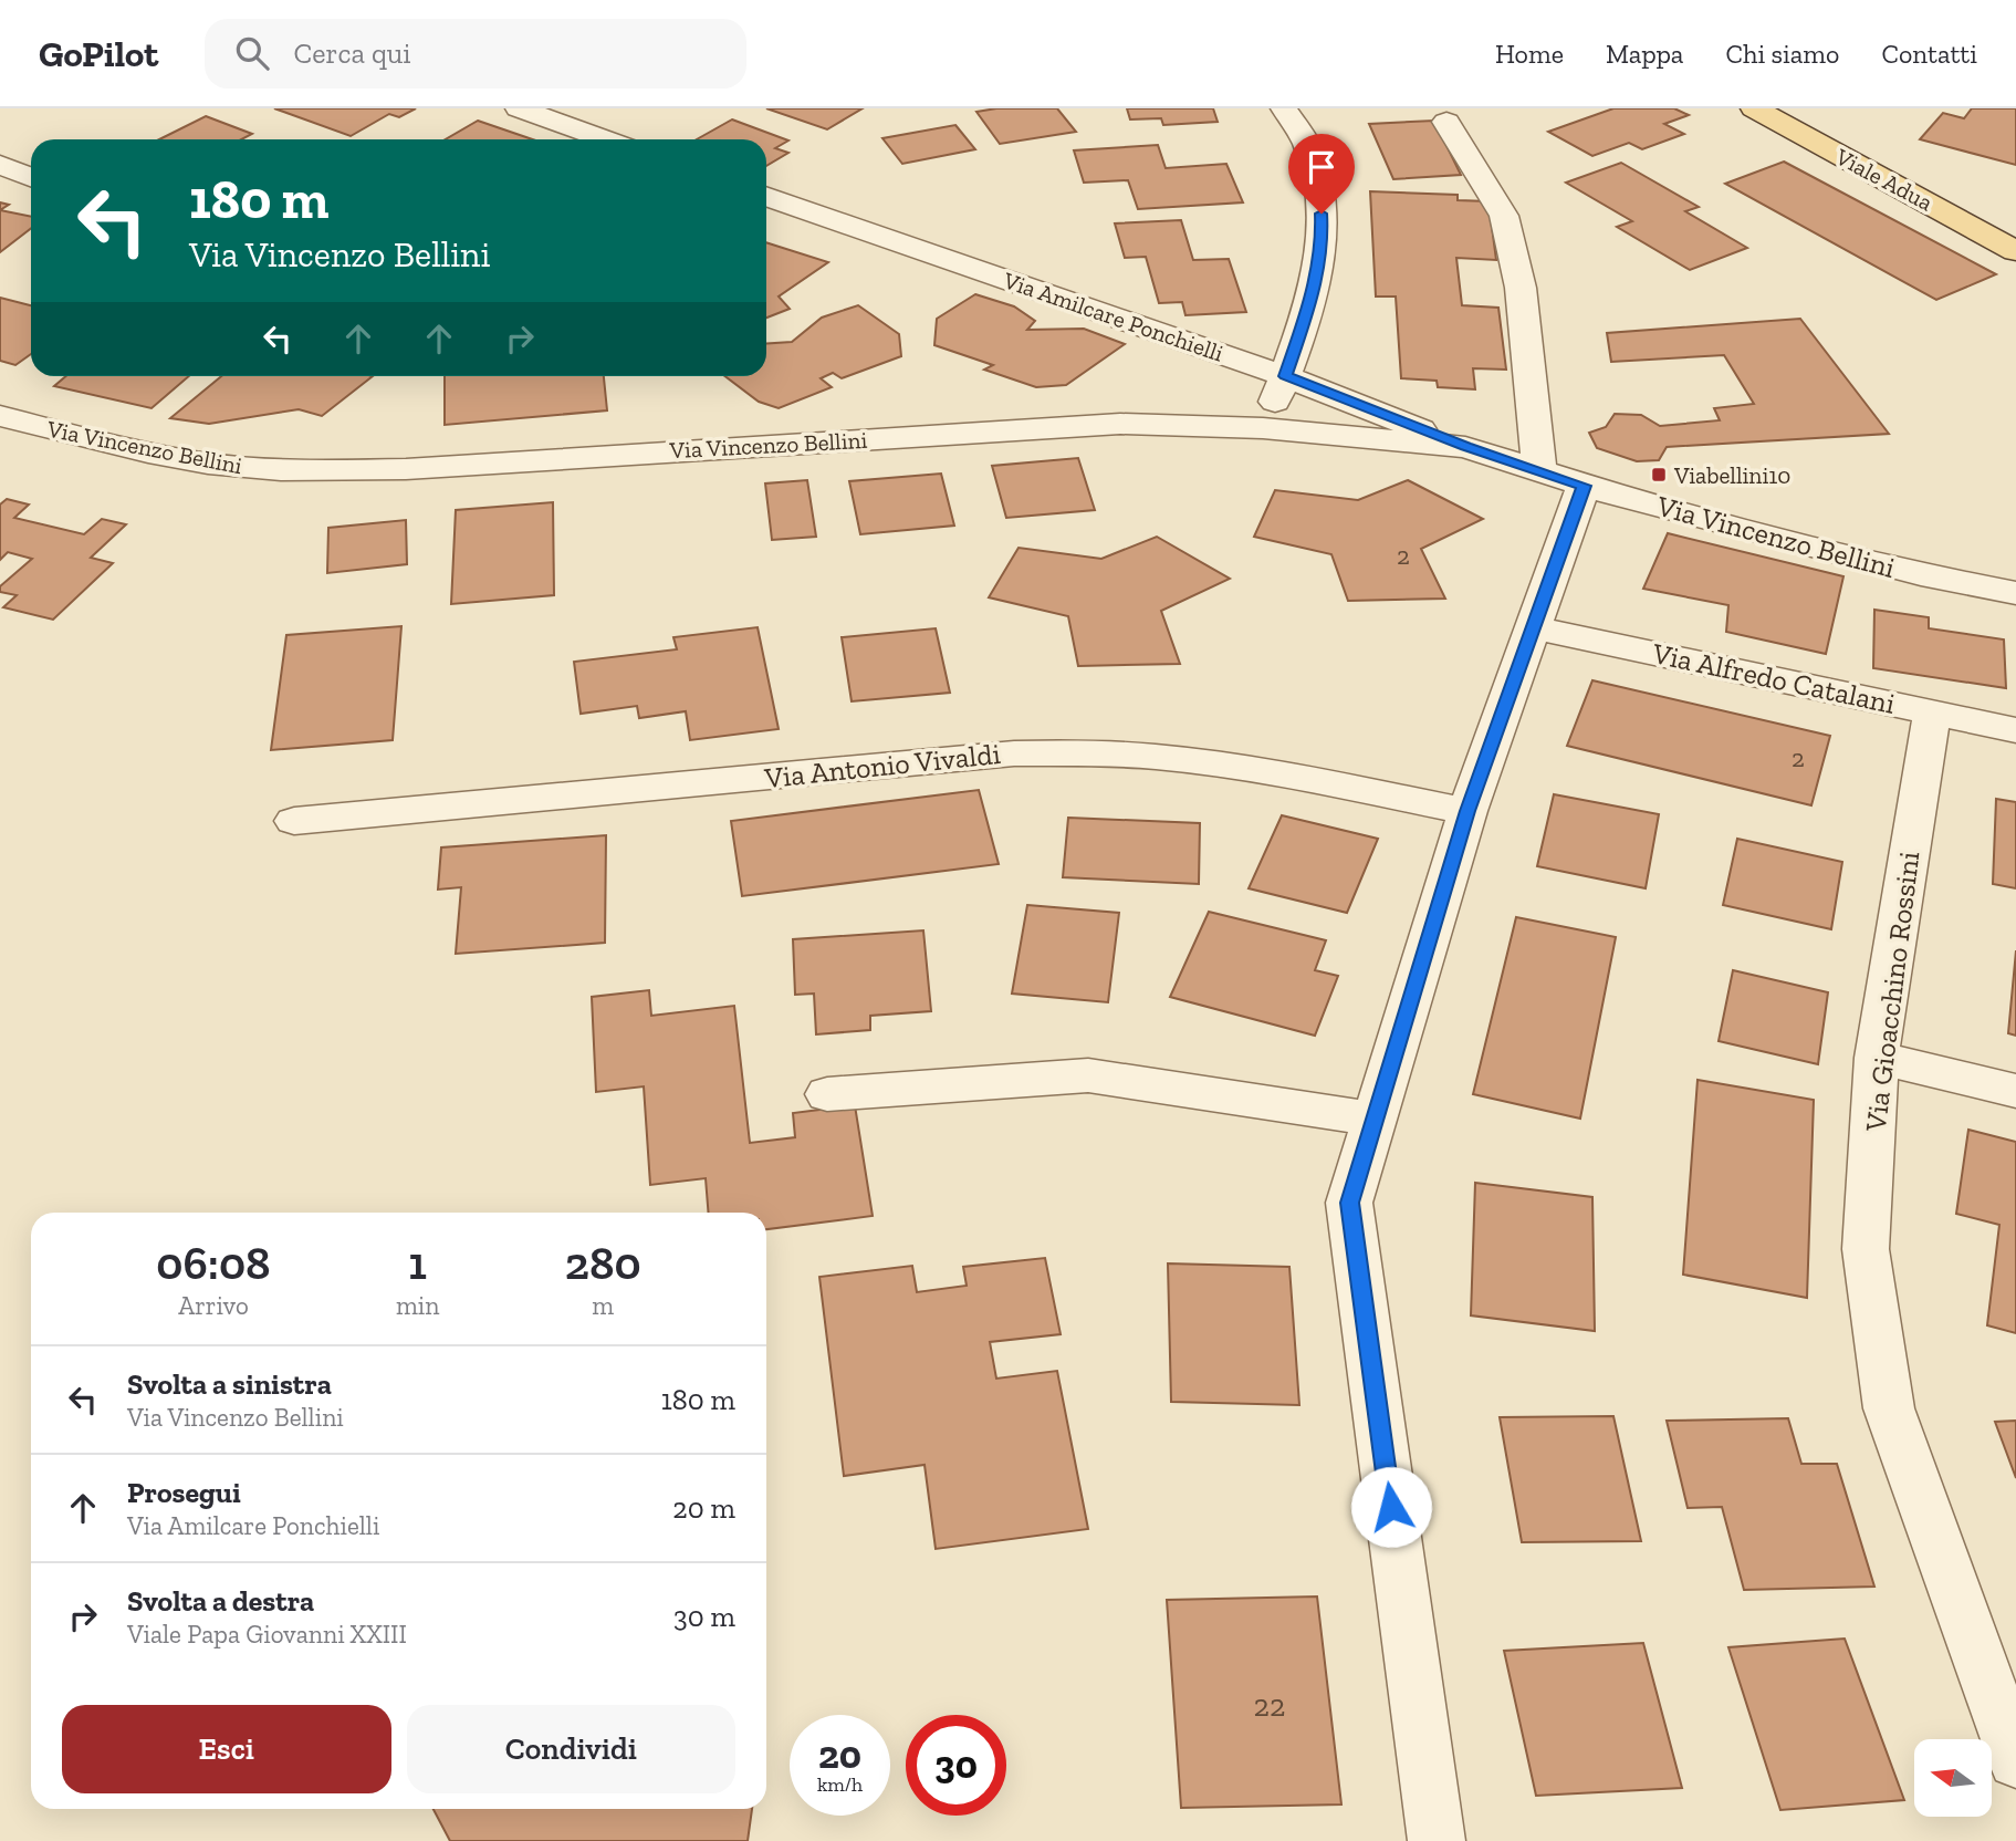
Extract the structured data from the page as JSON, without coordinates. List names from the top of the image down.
{
  "streets": {
    "main road": ["Viale Adua"],
    "street": [
      "Via Amilcare Ponchielli",
      "Via Vincenzo Bellini",
      "Via Alfredo Catalani",
      "Via Antonio Vivaldi",
      "Via Gioacchino Rossini"
    ]
  },
  "crossings": [
    ["Via Amilcare Ponchielli", "Via Vincenzo Bellini"],
    ["Via Alfredo Catalani", "Via Gioacchino Rossini"]
  ],
  "places": {
    "transit": ["Viabellini10"]
  },
  "house_numbers": ["2", "2", "22"],
  "north": "left",
  "page": {
    "header": "GoPilot",
    "search": "Cerca qui",
    "nav": [
      "Home",
      "Mappa",
      "Chi siamo",
      "Contatti"
    ],
    "turn": ["180 m", "Via Vincenzo Bellini"],
    "eta": [
      "06:08",
      "Arrivo",
      "1",
      "min",
      "280",
      "m"
    ],
    "list": [
      {
        "name": "Svolta a sinistra",
        "note": "Via Vincenzo Bellini",
        "value": "180 m"
      },
      {
        "name": "Prosegui",
        "note": "Via Amilcare Ponchielli",
        "value": "20 m"
      },
      {
        "name": "Svolta a destra",
        "note": "Viale Papa Giovanni XXIII",
        "value": "30 m"
      }
    ],
    "buttons": ["Esci", "Condividi"],
    "speed": "20 km/h",
    "limit": "30"
  }
}
